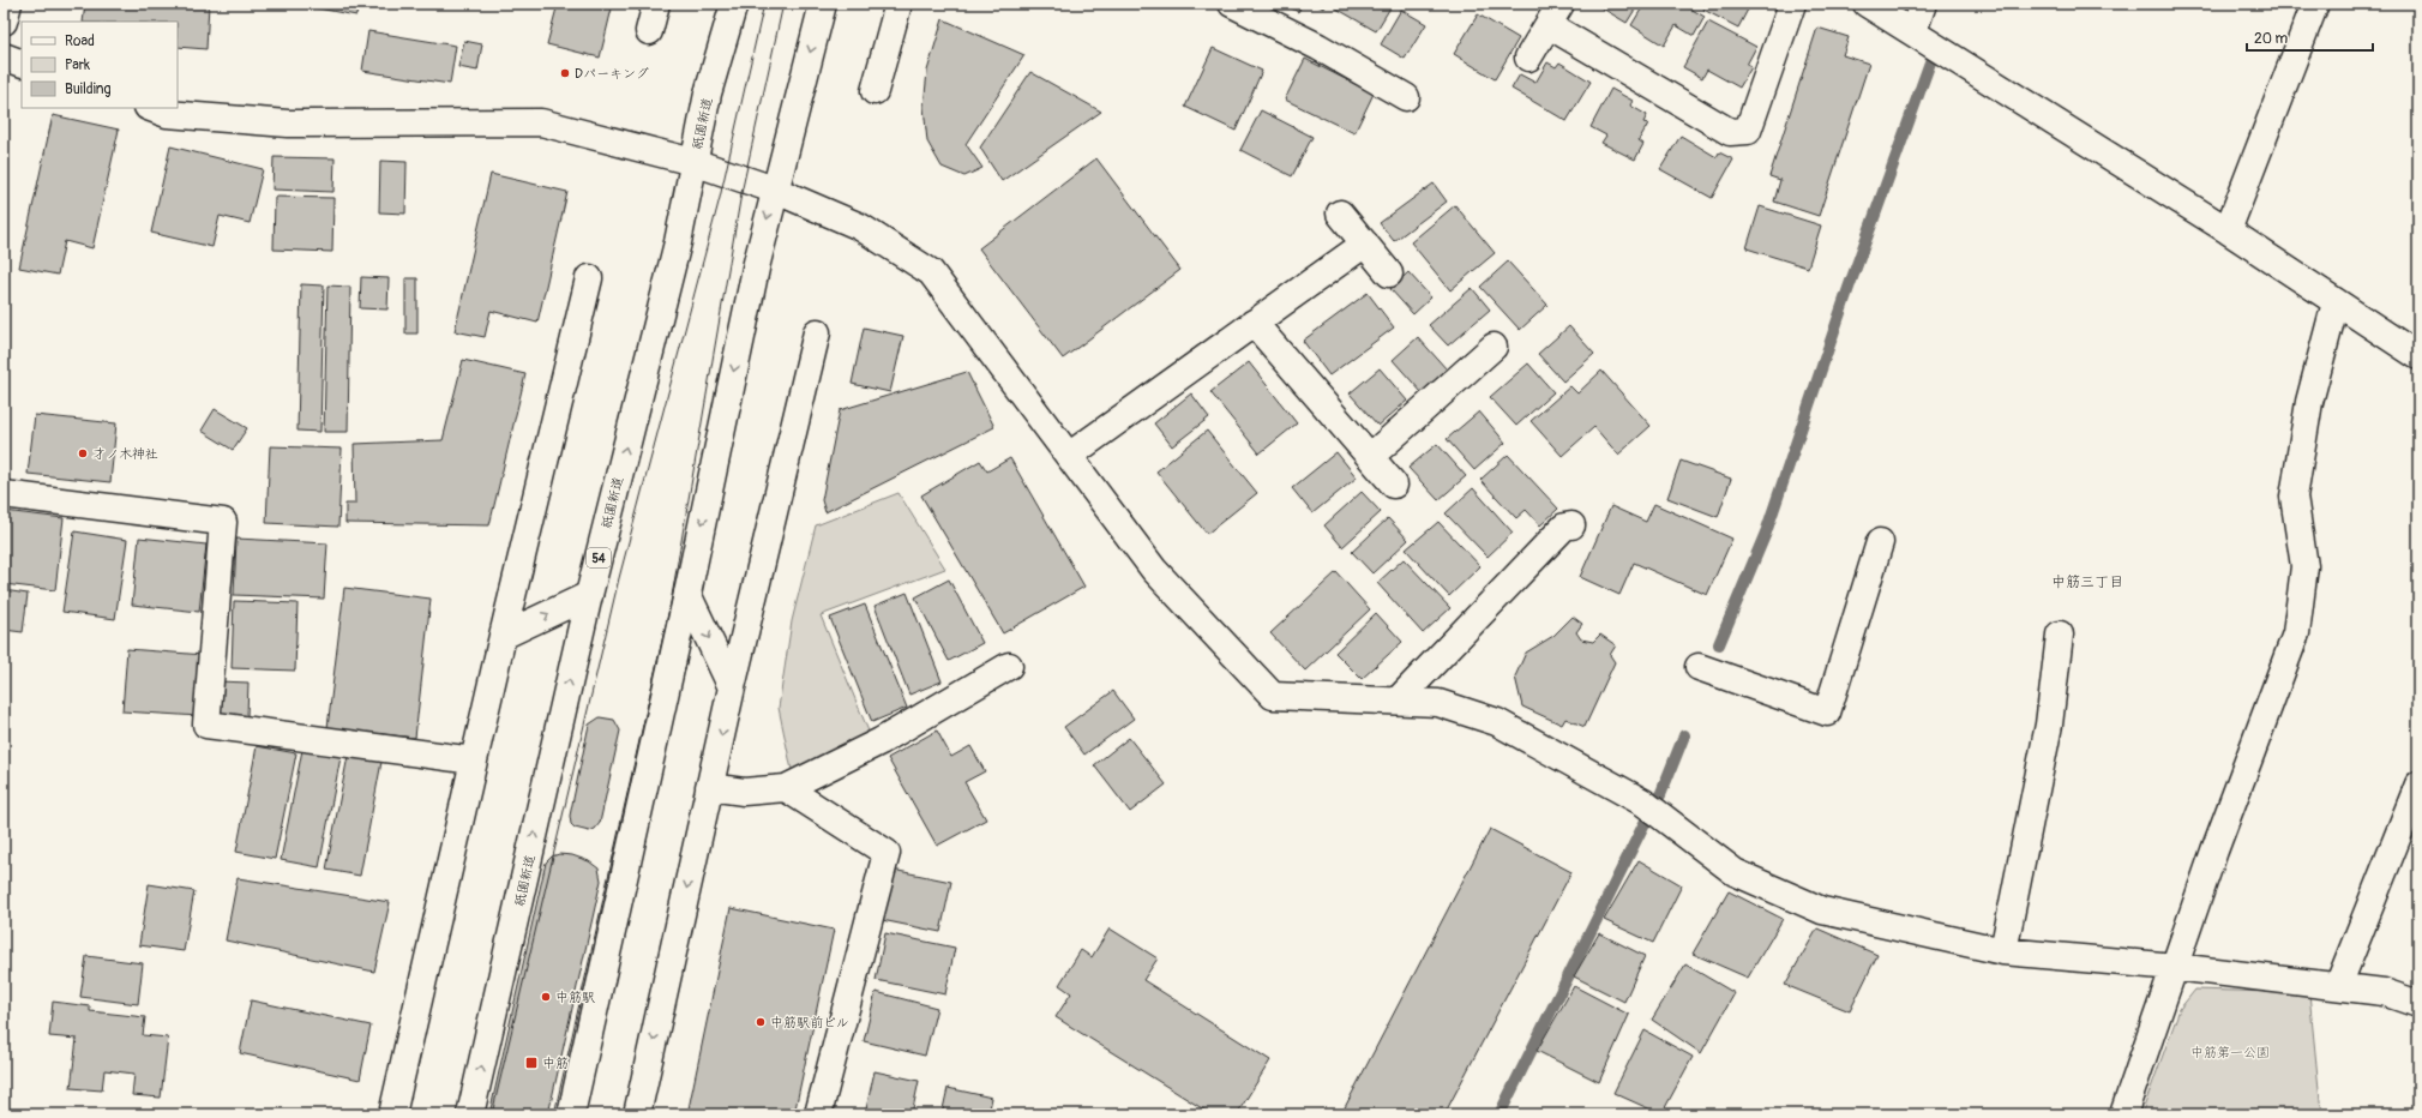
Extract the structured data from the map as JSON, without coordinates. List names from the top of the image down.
{
  "streets": {
    "main road": ["祇園新道", "54"]
  },
  "districts": ["中筋三丁目"],
  "parks": ["中筋第一公園"],
  "places": {
    "other": [
      "Dパーキング",
      "才ノ木神社",
      "中筋駅",
      "中筋駅前ビル"
    ],
    "transit": ["中筋"]
  },
  "legend": ["Road", "Park", "Building"],
  "scale_bar": "20 m"
}
